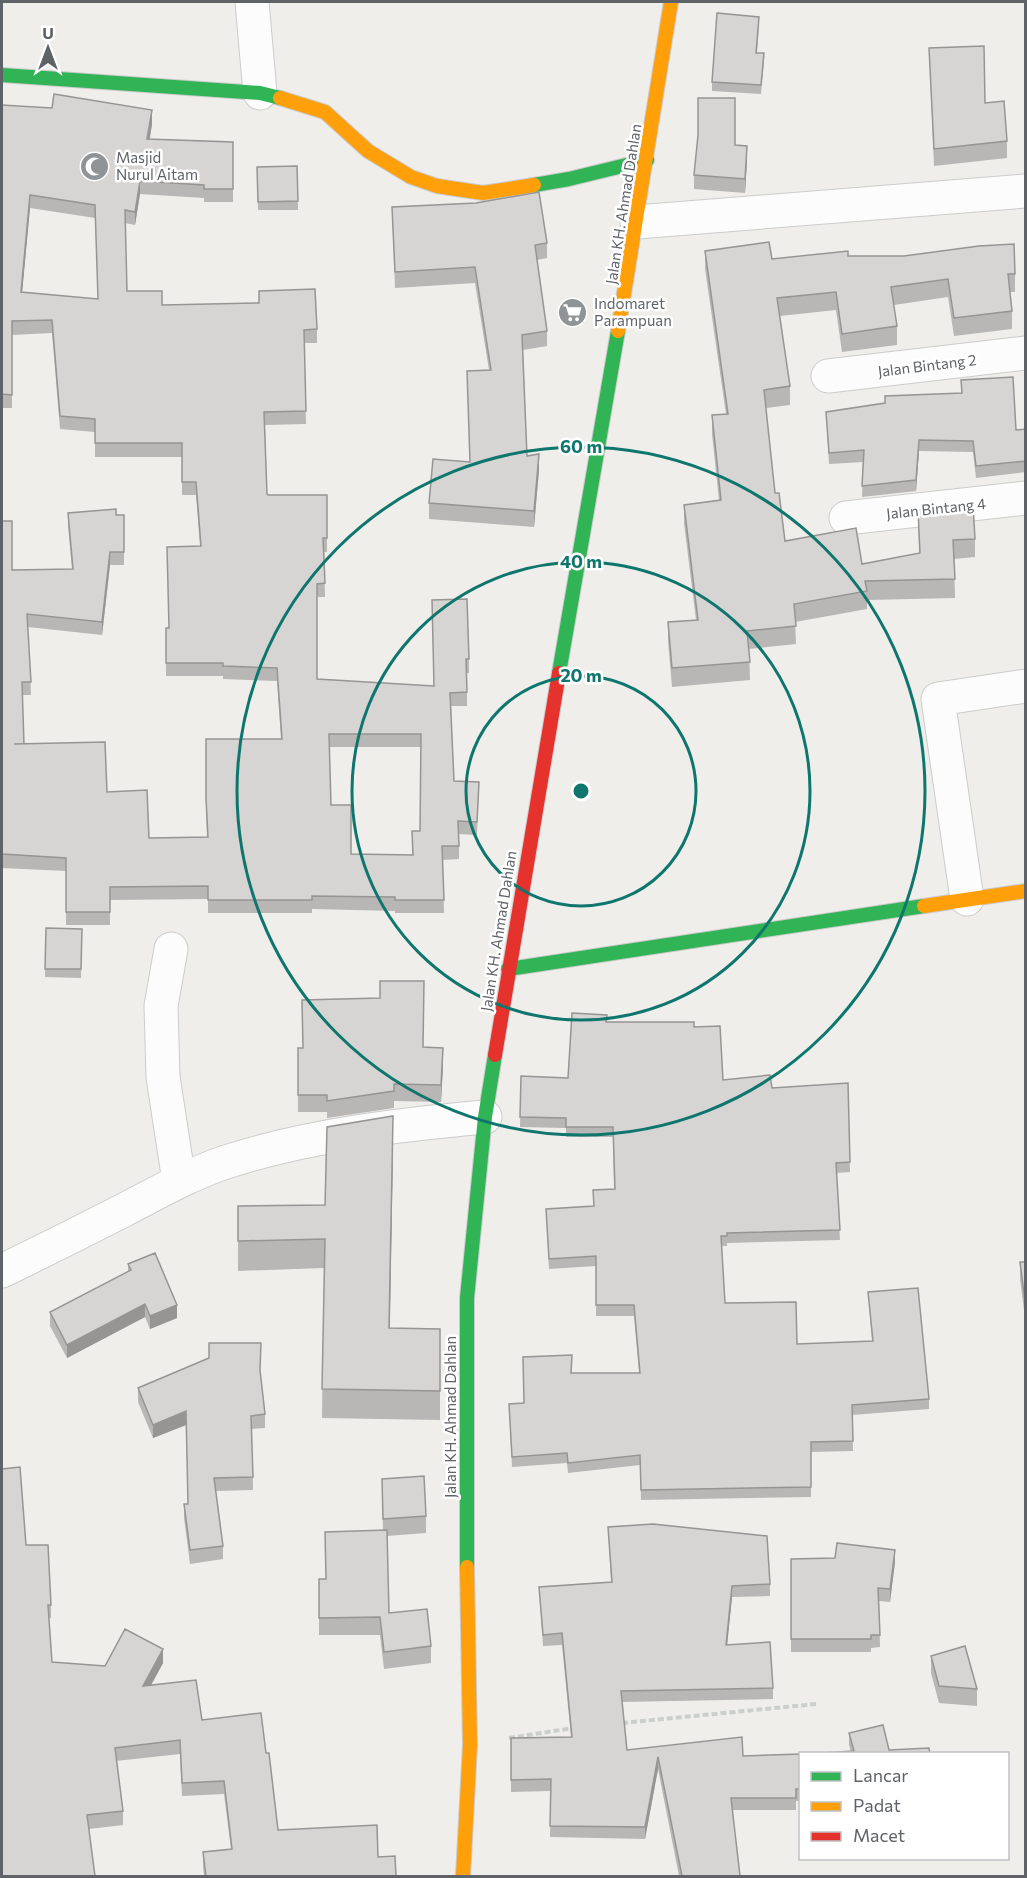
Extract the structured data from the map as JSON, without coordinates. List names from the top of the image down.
{
  "streets": {
    "street": ["Jalan KH. Ahmad Dahlan", "Jalan Bintang 2", "Jalan Bintang 4"]
  },
  "places": {
    "mosque": ["Masjid Nurul Aitam"],
    "supermarket": ["Indomaret Parampuan"]
  },
  "legend": ["Lancar", "Padat", "Macet"],
  "north": "top",
  "rings": ["60 m", "40 m", "20 m"]
}
